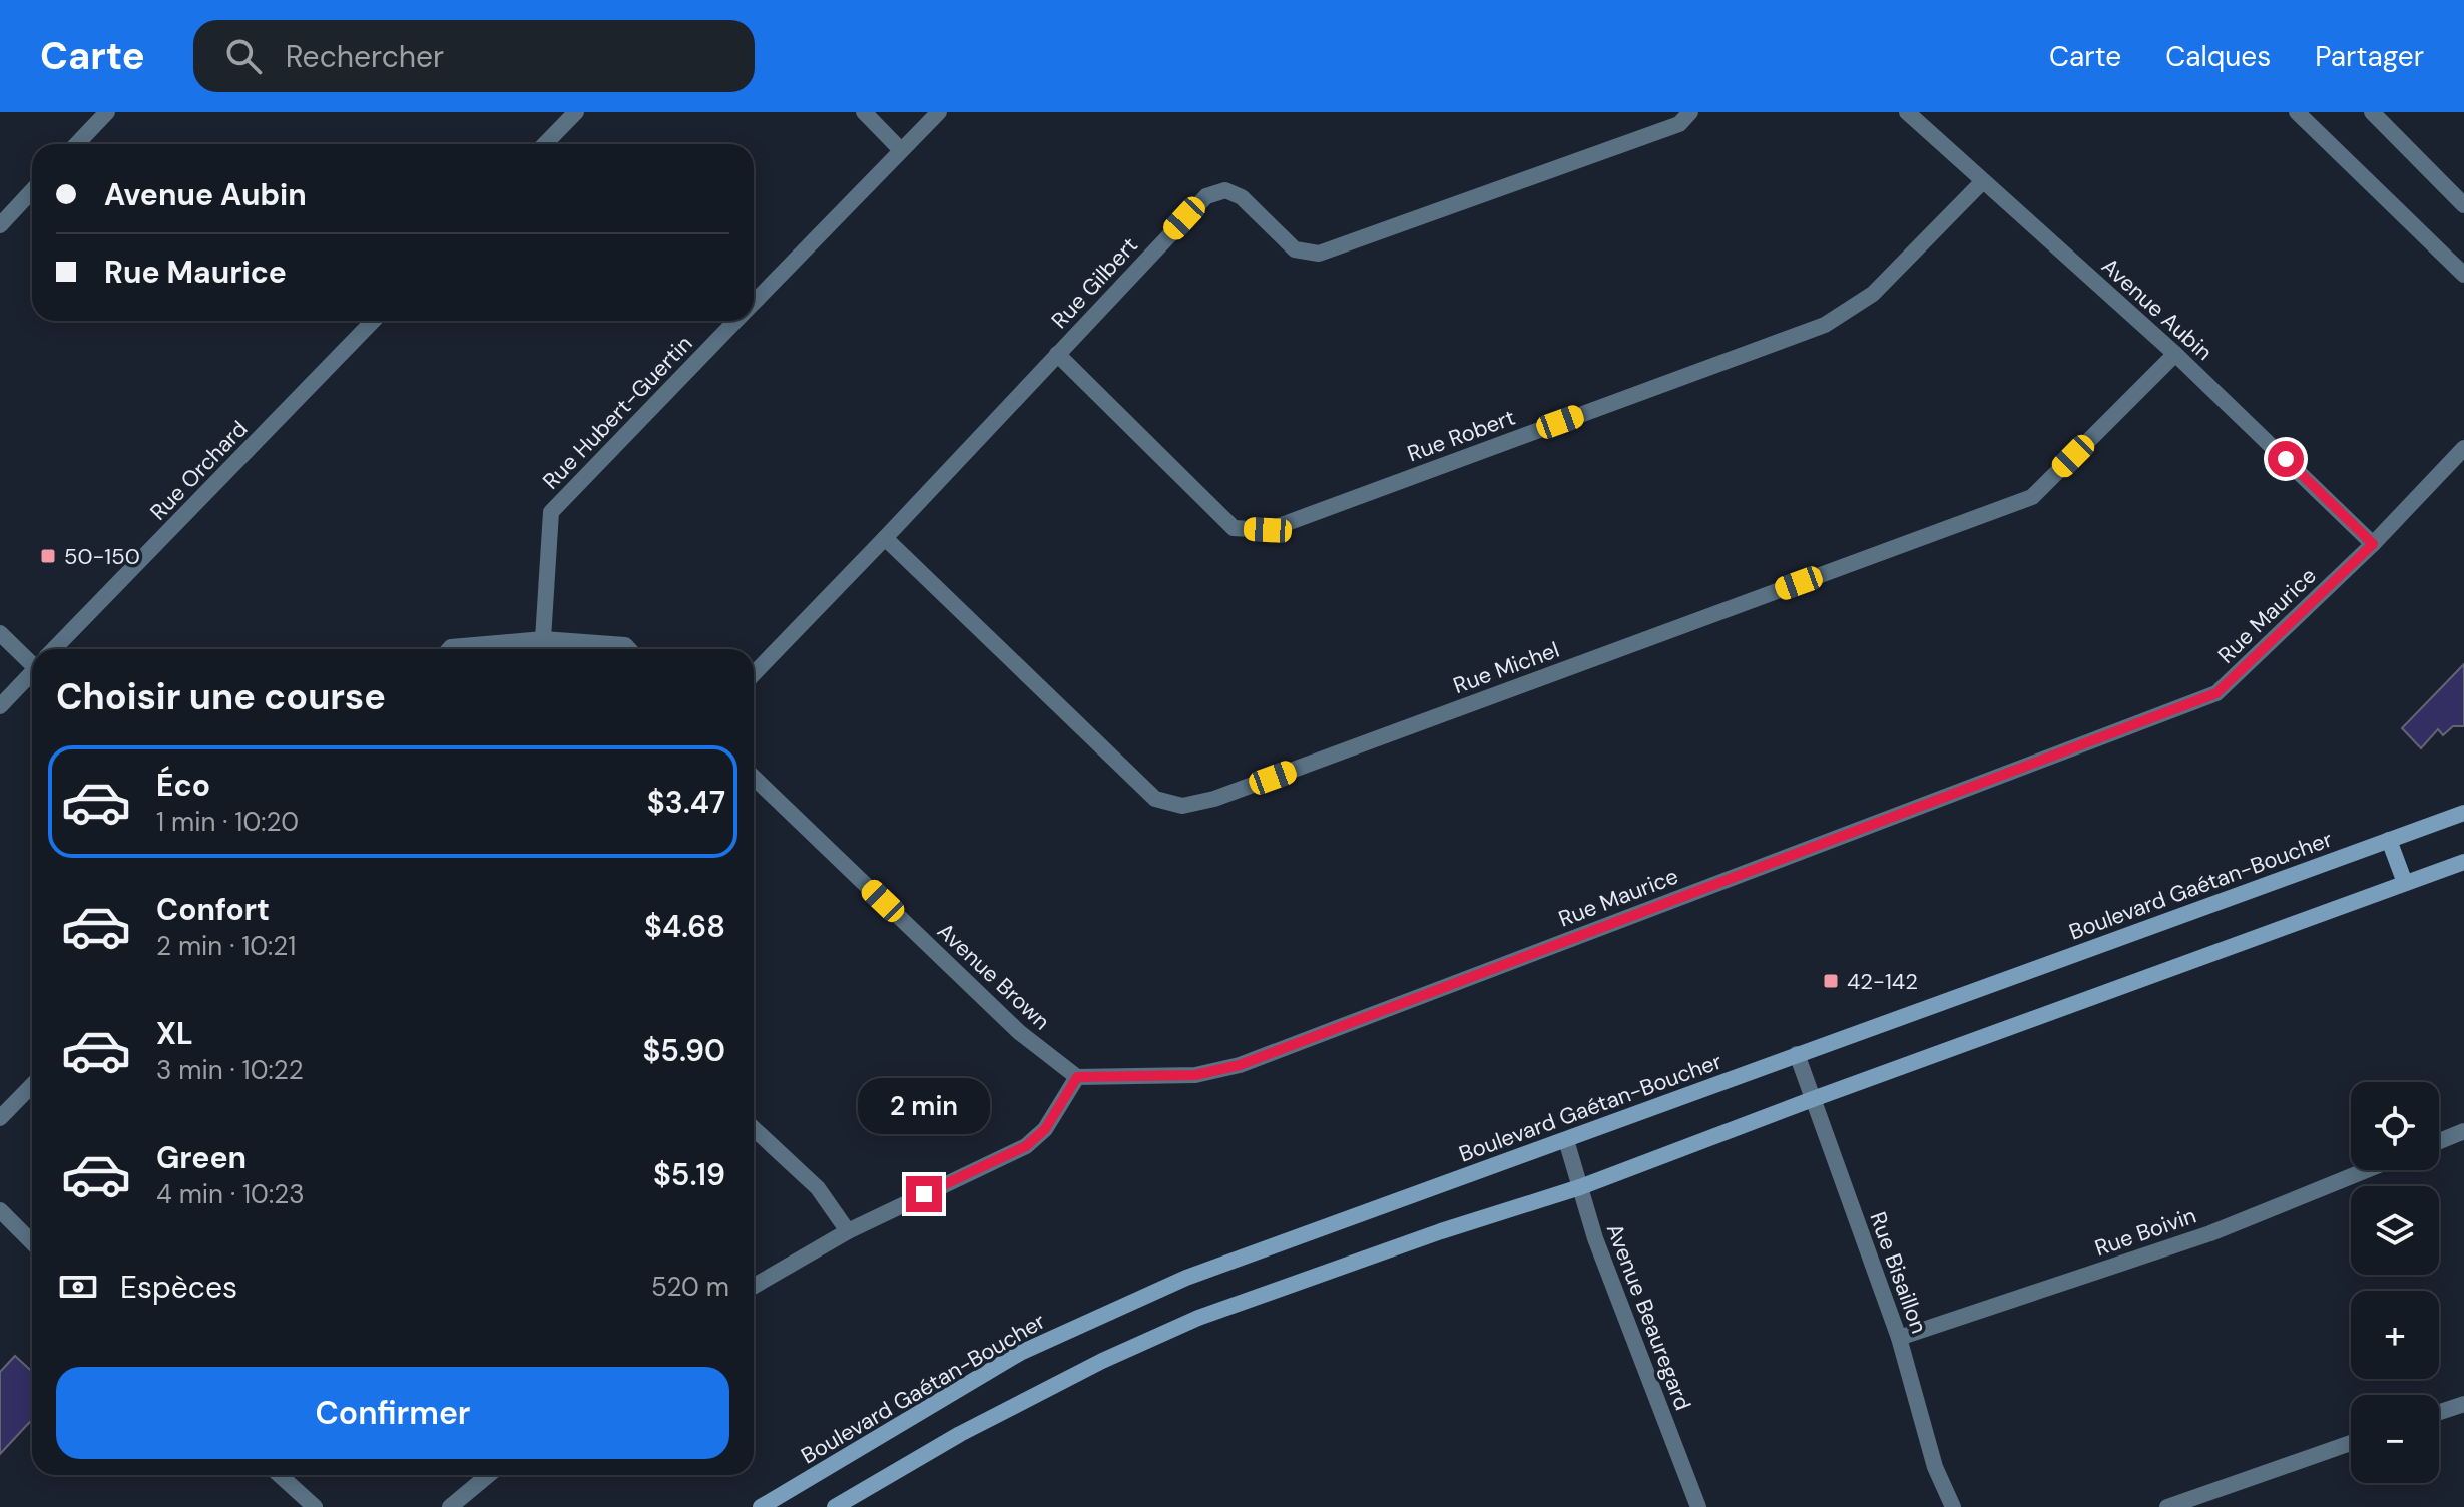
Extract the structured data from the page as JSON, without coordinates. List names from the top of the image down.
{
  "streets": {
    "main road": ["Boulevard Gaétan-Boucher"],
    "street": [
      "Rue Gilbert",
      "Avenue Aubin",
      "Rue Hubert-Guertin",
      "Rue Robert",
      "Rue Orchard",
      "Rue Maurice",
      "Rue Michel",
      "Avenue Brown",
      "Rue Boivin",
      "Rue Bisaillon",
      "Avenue Beauregard"
    ]
  },
  "crossings": [
    ["Rue Gilbert", "Rue Robert"],
    ["Rue Gilbert", "Rue Michel"],
    ["Avenue Aubin", "Rue Robert"],
    ["Avenue Aubin", "Rue Maurice"],
    ["Avenue Aubin", "Rue Michel"],
    ["Rue Maurice", "Avenue Brown"],
    ["Boulevard Gaétan-Boucher", "Rue Bisaillon"],
    ["Boulevard Gaétan-Boucher", "Avenue Beauregard"],
    ["Rue Boivin", "Rue Bisaillon"]
  ],
  "places": {
    "transit": ["50-150", "42-142"]
  },
  "page": {
    "header": "Carte",
    "search": "Rechercher",
    "nav": ["Carte", "Calques", "Partager"],
    "banner": ["Avenue Aubin", "Rue Maurice"],
    "heading": "Choisir une course",
    "list": [
      {
        "name": "Éco",
        "note": "1 min · 10:20",
        "value": "$3.47"
      },
      {
        "name": "Confort",
        "note": "2 min · 10:21",
        "value": "$4.68"
      },
      {
        "name": "XL",
        "note": "3 min · 10:22",
        "value": "$5.90"
      },
      {
        "name": "Green",
        "note": "4 min · 10:23",
        "value": "$5.19"
      }
    ],
    "bubble": "2 min",
    "map_buttons": ["+", "−"],
    "pay": ["Espèces", "520 m"],
    "buttons": "Confirmer"
  }
}
